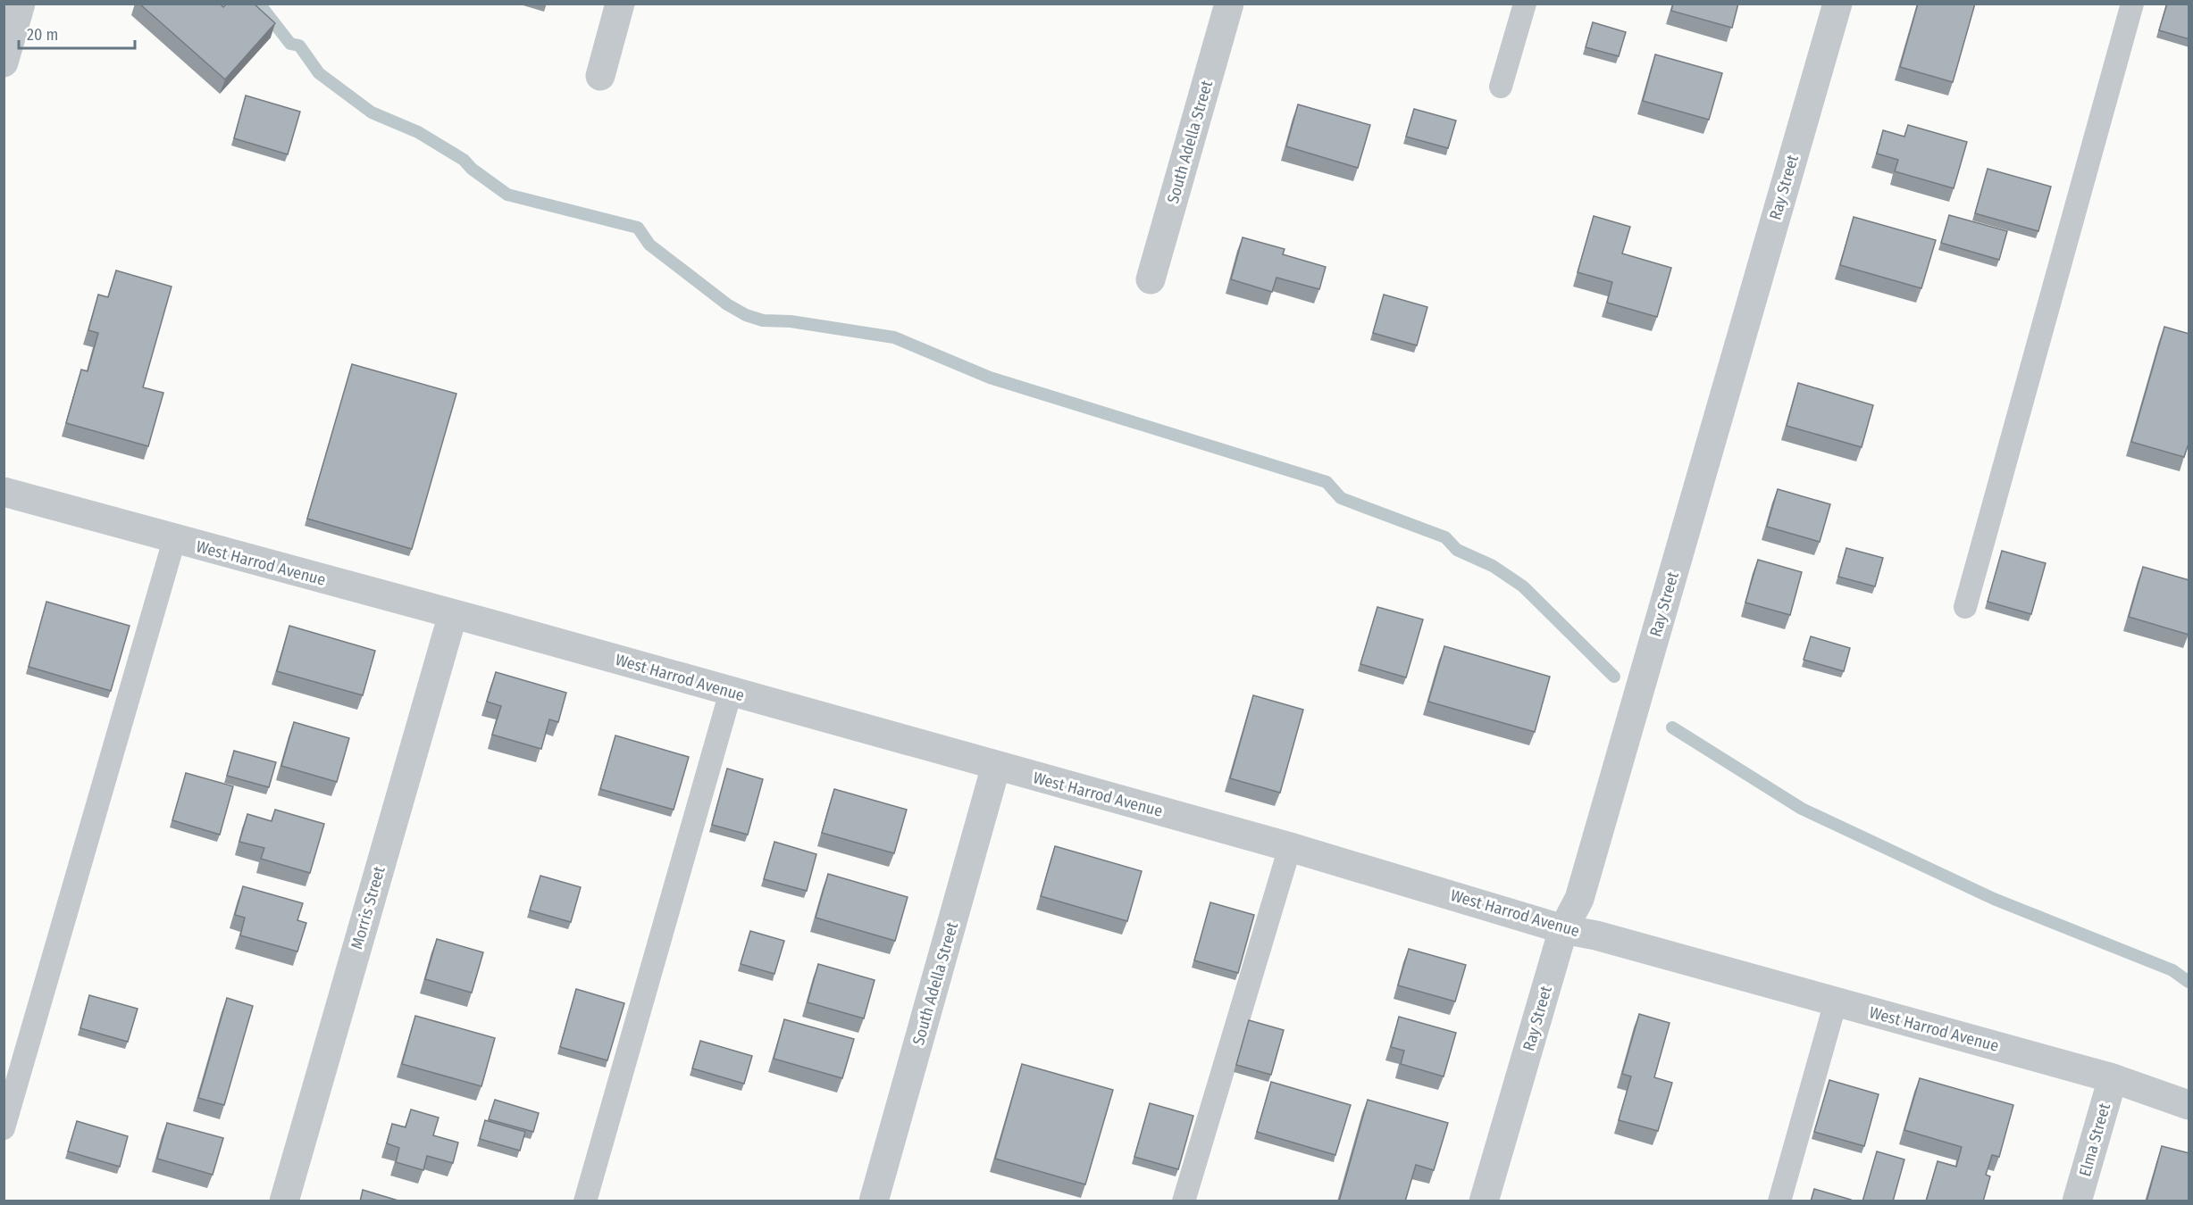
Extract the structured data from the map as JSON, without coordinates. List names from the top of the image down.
{
  "streets": {
    "street": [
      "South Adella Street",
      "Ray Street",
      "West Harrod Avenue",
      "Morris Street",
      "Elma Street"
    ]
  },
  "crossings": [
    ["South Adella Street", "West Harrod Avenue"],
    ["Ray Street", "West Harrod Avenue"],
    ["West Harrod Avenue", "Morris Street"],
    ["West Harrod Avenue", "Elma Street"]
  ],
  "scale_bar": "20 m"
}
